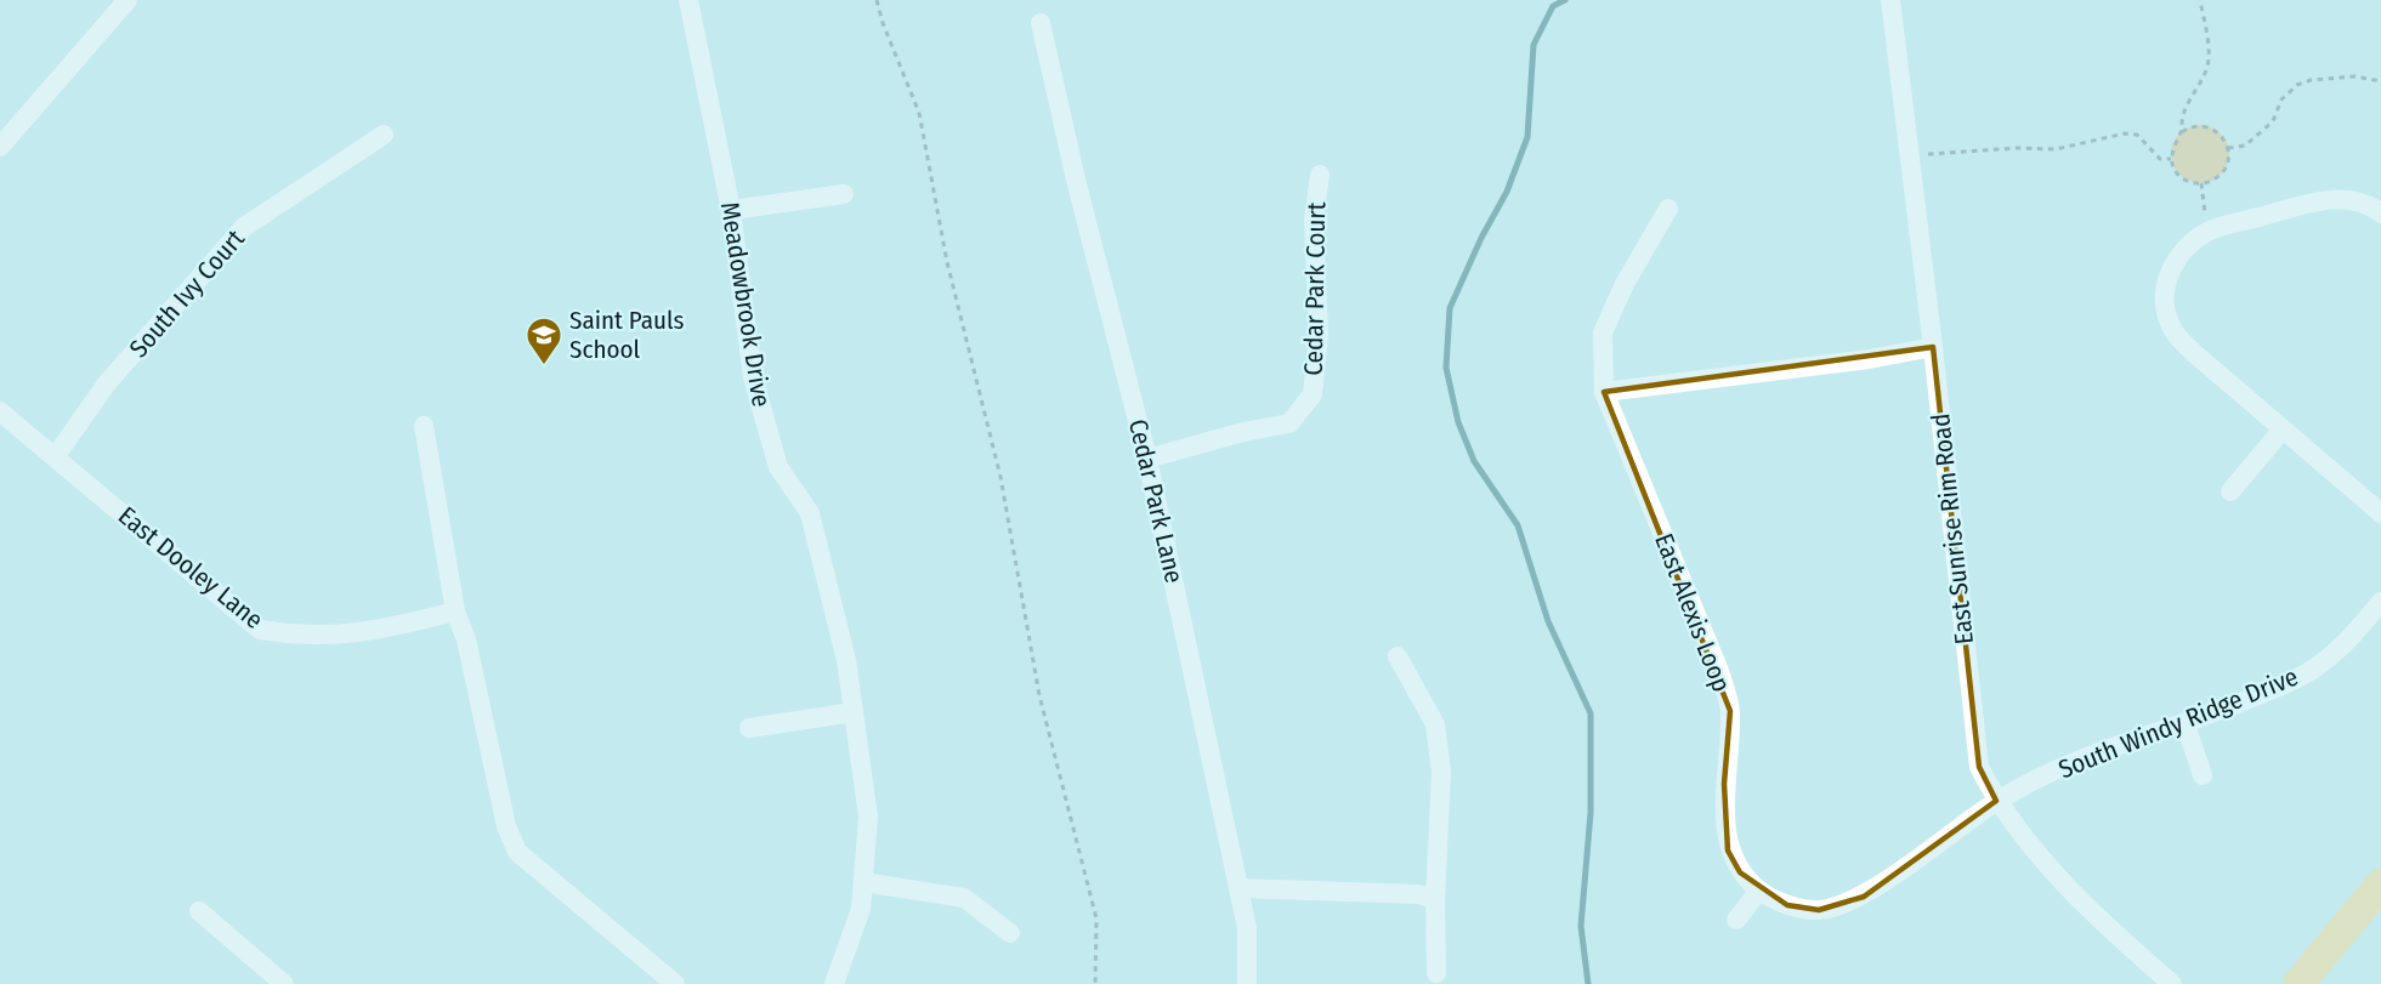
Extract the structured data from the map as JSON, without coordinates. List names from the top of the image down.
{
  "streets": {
    "street": [
      "Cedar Park Court",
      "South Ivy Court",
      "Meadowbrook Drive",
      "Cedar Park Lane",
      "East Sunrise Rim Road",
      "East Dooley Lane",
      "East Alexis Loop",
      "South Windy Ridge Drive"
    ]
  },
  "crossings": [
    ["Cedar Park Court", "Cedar Park Lane"],
    ["South Ivy Court", "East Dooley Lane"],
    ["East Sunrise Rim Road", "East Alexis Loop"],
    ["East Sunrise Rim Road", "South Windy Ridge Drive"],
    ["East Alexis Loop", "South Windy Ridge Drive"]
  ],
  "places": {
    "school or university": ["Saint Pauls School"]
  }
}
